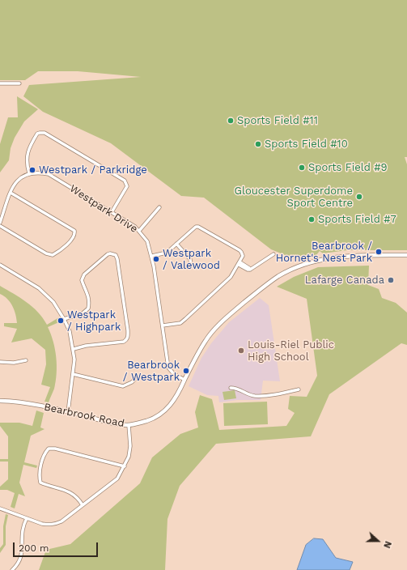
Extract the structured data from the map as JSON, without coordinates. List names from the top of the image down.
{
  "streets": {
    "street": ["Westpark Drive", "Bearbrook Road"]
  },
  "crossings": [
    ["Westpark Drive", "Bearbrook Road"]
  ],
  "places": [
    "Sports Field #11",
    "Sports Field #10",
    "Sports Field #9",
    "Westpark / Parkridge",
    "Gloucester Superdome Sport Centre",
    "Sports Field #7",
    "Bearbrook / Hornet's Nest Park",
    "Westpark / Valewood",
    "Lafarge Canada",
    "Westpark / Highpark",
    "Louis-Riel Public High School",
    "Bearbrook / Westpark"
  ],
  "scale_bar": "200 m",
  "north": "right"
}
